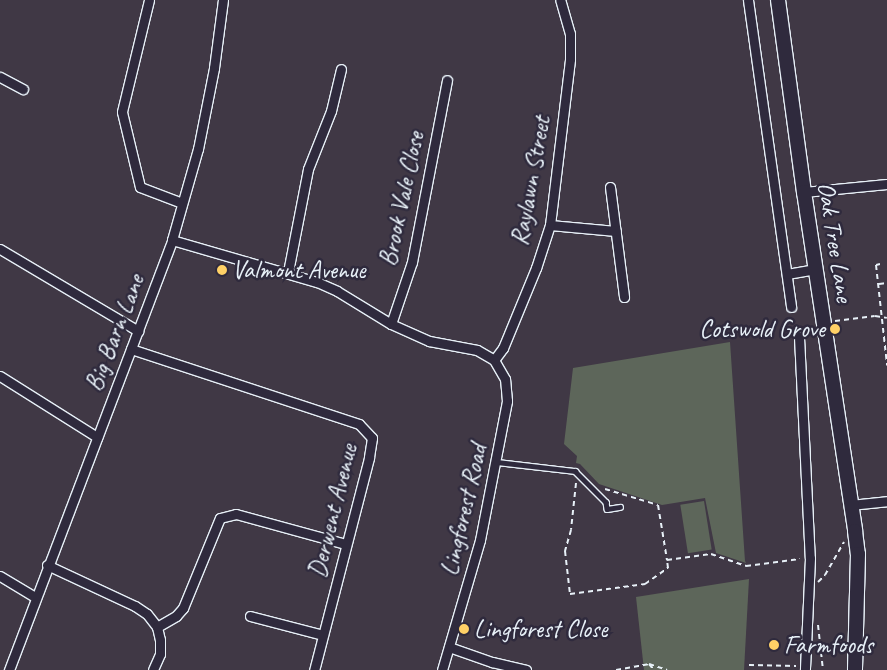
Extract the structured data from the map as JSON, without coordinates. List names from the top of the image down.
{
  "streets": {
    "main road": ["Oak Tree Lane"],
    "street": [
      "Raylawn Street",
      "Brook Vale Close",
      "Big Barn Lane",
      "Lingforest Road",
      "Derwent Avenue"
    ]
  },
  "crossings": [
    ["Raylawn Street", "Lingforest Road"],
    ["Big Barn Lane", "Derwent Avenue"]
  ],
  "places": [
    "Valmont Avenue",
    "Cotswold Grove",
    "Lingforest Close",
    "Farmfoods"
  ]
}
